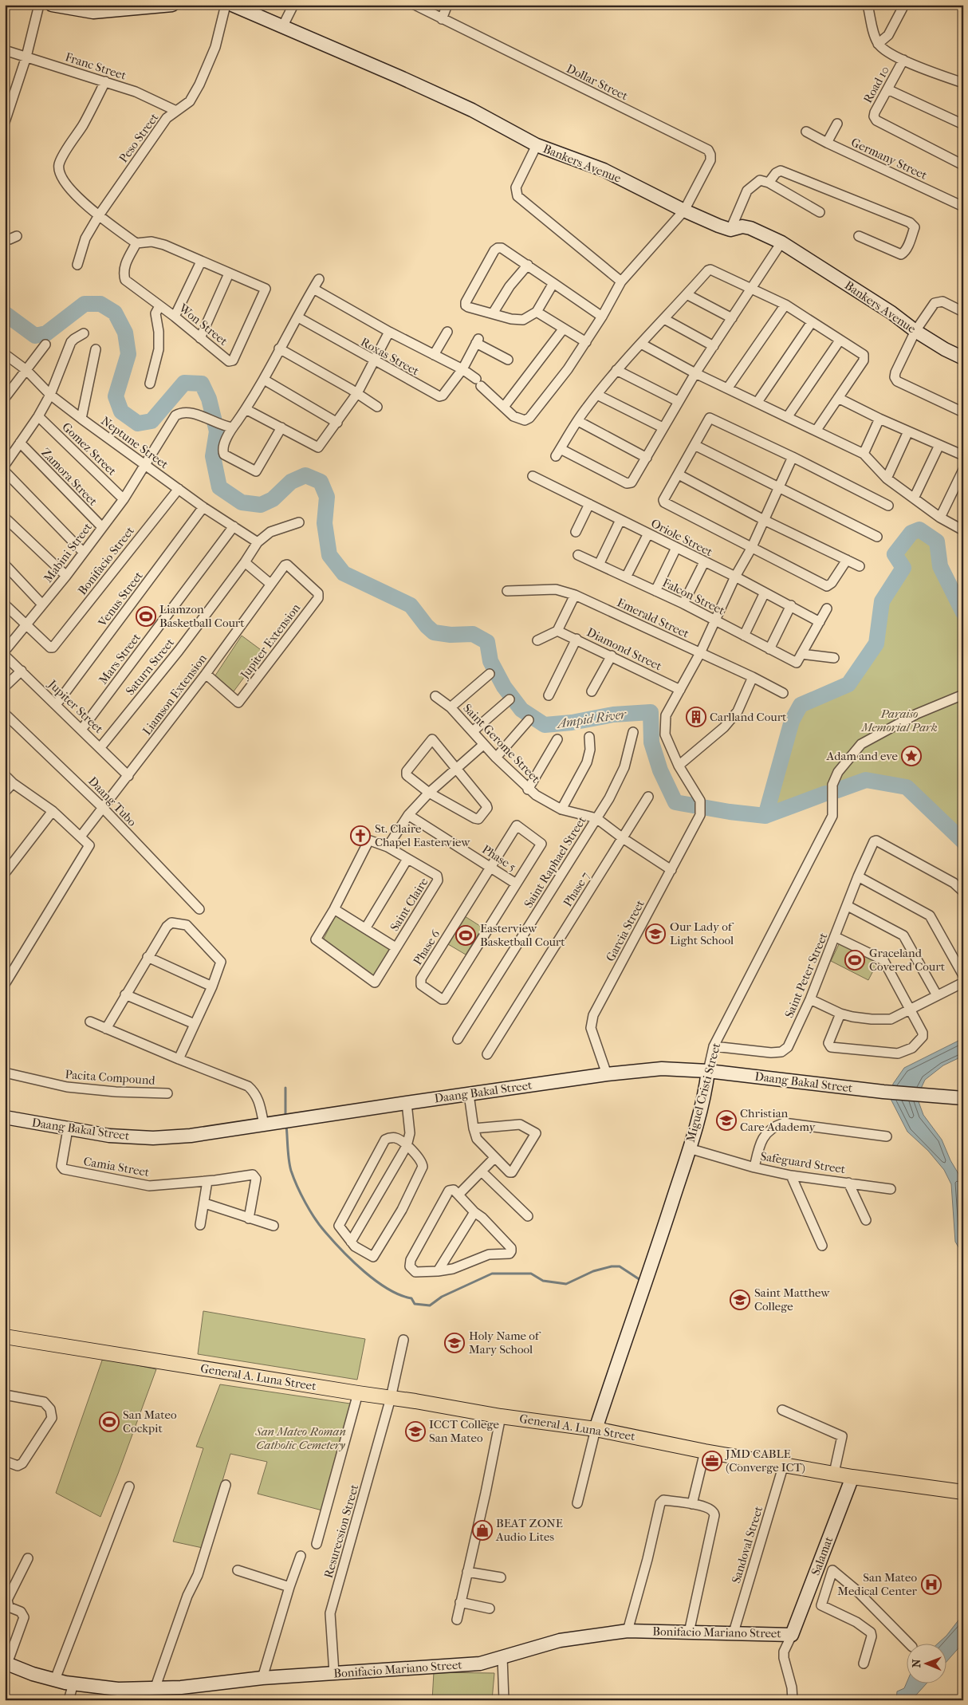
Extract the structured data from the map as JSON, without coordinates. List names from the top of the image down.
{
  "streets": {
    "main road": ["General A. Luna Street"],
    "street": [
      "Franc Street",
      "Dollar Street",
      "Road 10",
      "Peso Street",
      "Germany Street",
      "Bankers Avenue",
      "Won Street",
      "Roxas Street",
      "Neptune Street",
      "Gomez Street",
      "Zamora Street",
      "Oriole Street",
      "Mabini Street",
      "Bonifacio Street",
      "Falcon Street",
      "Venus Street",
      "Emerald Street",
      "Jupiter Extension",
      "Diamond Street",
      "Mars Street",
      "Saturn Street",
      "Liamson Extension",
      "Jupiter Street",
      "Saint Gerome Street",
      "Daang Tubo",
      "Phase 5",
      "Saint Raphael Street",
      "Phase 7",
      "Saint Claire",
      "Garcia Street",
      "Phase 6",
      "Saint Peter Street",
      "Pacita Compound",
      "Daang Bakal Street",
      "Miguel Cristi Street",
      "Safeguard Street",
      "Camia Street",
      "Resurecsion Street",
      "Sandoval Street",
      "Salamat",
      "Bonifacio Mariano Street"
    ]
  },
  "crossings": [
    ["Franc Street", "Peso Street"],
    ["Dollar Street", "Bankers Avenue"],
    ["Neptune Street", "Mabini Street"],
    ["Neptune Street", "Bonifacio Street"],
    ["Neptune Street", "Venus Street"],
    ["Neptune Street", "Mars Street"],
    ["Neptune Street", "Saturn Street"],
    ["Gomez Street", "Mabini Street"],
    ["Zamora Street", "Mabini Street"],
    ["Mabini Street", "Bonifacio Street"],
    ["Venus Street", "Jupiter Street"],
    ["Jupiter Extension", "Liamson Extension"],
    ["Mars Street", "Jupiter Street"],
    ["Saturn Street", "Jupiter Street"],
    ["Liamson Extension", "Jupiter Street"],
    ["Liamson Extension", "Daang Tubo"],
    ["Saint Gerome Street", "Saint Raphael Street"],
    ["Phase 5", "Phase 6"],
    ["Garcia Street", "Daang Bakal Street"],
    ["Saint Peter Street", "Miguel Cristi Street"],
    ["Daang Bakal Street", "Miguel Cristi Street"],
    ["Daang Bakal Street", "Camia Street"],
    ["Miguel Cristi Street", "Safeguard Street"],
    ["Miguel Cristi Street", "General A. Luna Street"],
    ["General A. Luna Street", "Resurecsion Street"],
    ["General A. Luna Street", "Sandoval Street"],
    ["General A. Luna Street", "Salamat"],
    ["Resurecsion Street", "Bonifacio Mariano Street"],
    ["Sandoval Street", "Bonifacio Mariano Street"],
    ["Salamat", "Bonifacio Mariano Street"]
  ],
  "water": ["Ampid River"],
  "parks": ["Paraiso Memorial Park", "San Mateo Roman Catholic Cemetery"],
  "places": {
    "sports": [
      "Liamzon Basketball Court",
      "Easterview Basketball Court",
      "Graceland Covered Court",
      "San Mateo Cockpit"
    ],
    "building": ["Carlland Court"],
    "place": ["Adam and eve"],
    "church": ["St. Claire Chapel Easterview"],
    "school or university": [
      "Our Lady of Light School",
      "Christian Care Adademy",
      "Saint Matthew College",
      "Holy Name of Mary School",
      "ICCT College San Mateo"
    ],
    "office": ["JMD CABLE (Converge ICT)"],
    "shop": ["BEAT ZONE Audio Lites"],
    "hospital": ["San Mateo Medical Center"]
  },
  "north": "left"
}
